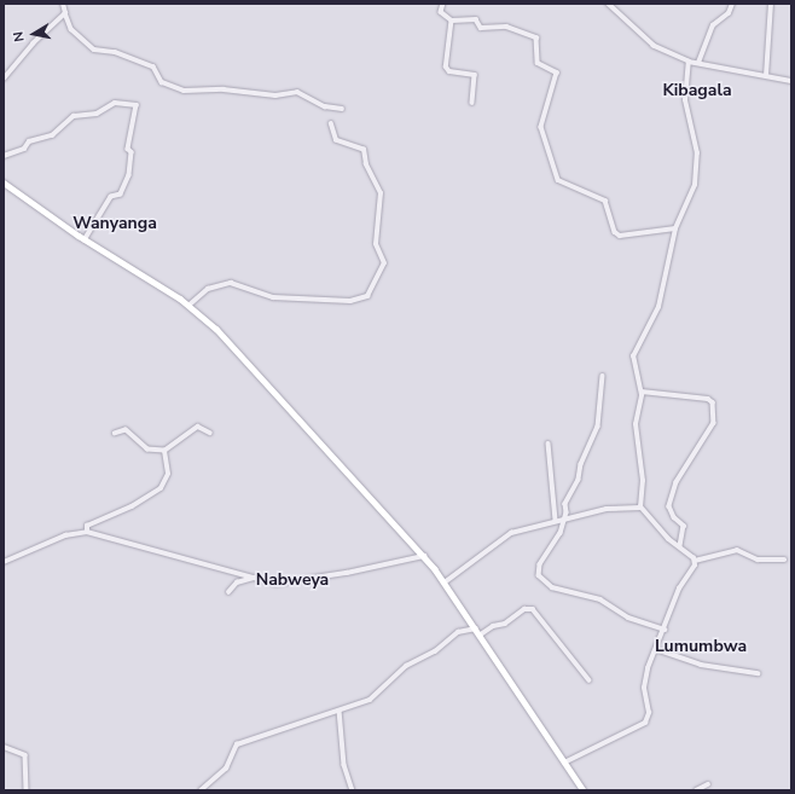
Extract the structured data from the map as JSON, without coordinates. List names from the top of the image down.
{
  "districts": [
    "Kibagala",
    "Wanyanga",
    "Nabweya",
    "Lumumbwa"
  ],
  "north": "left"
}
